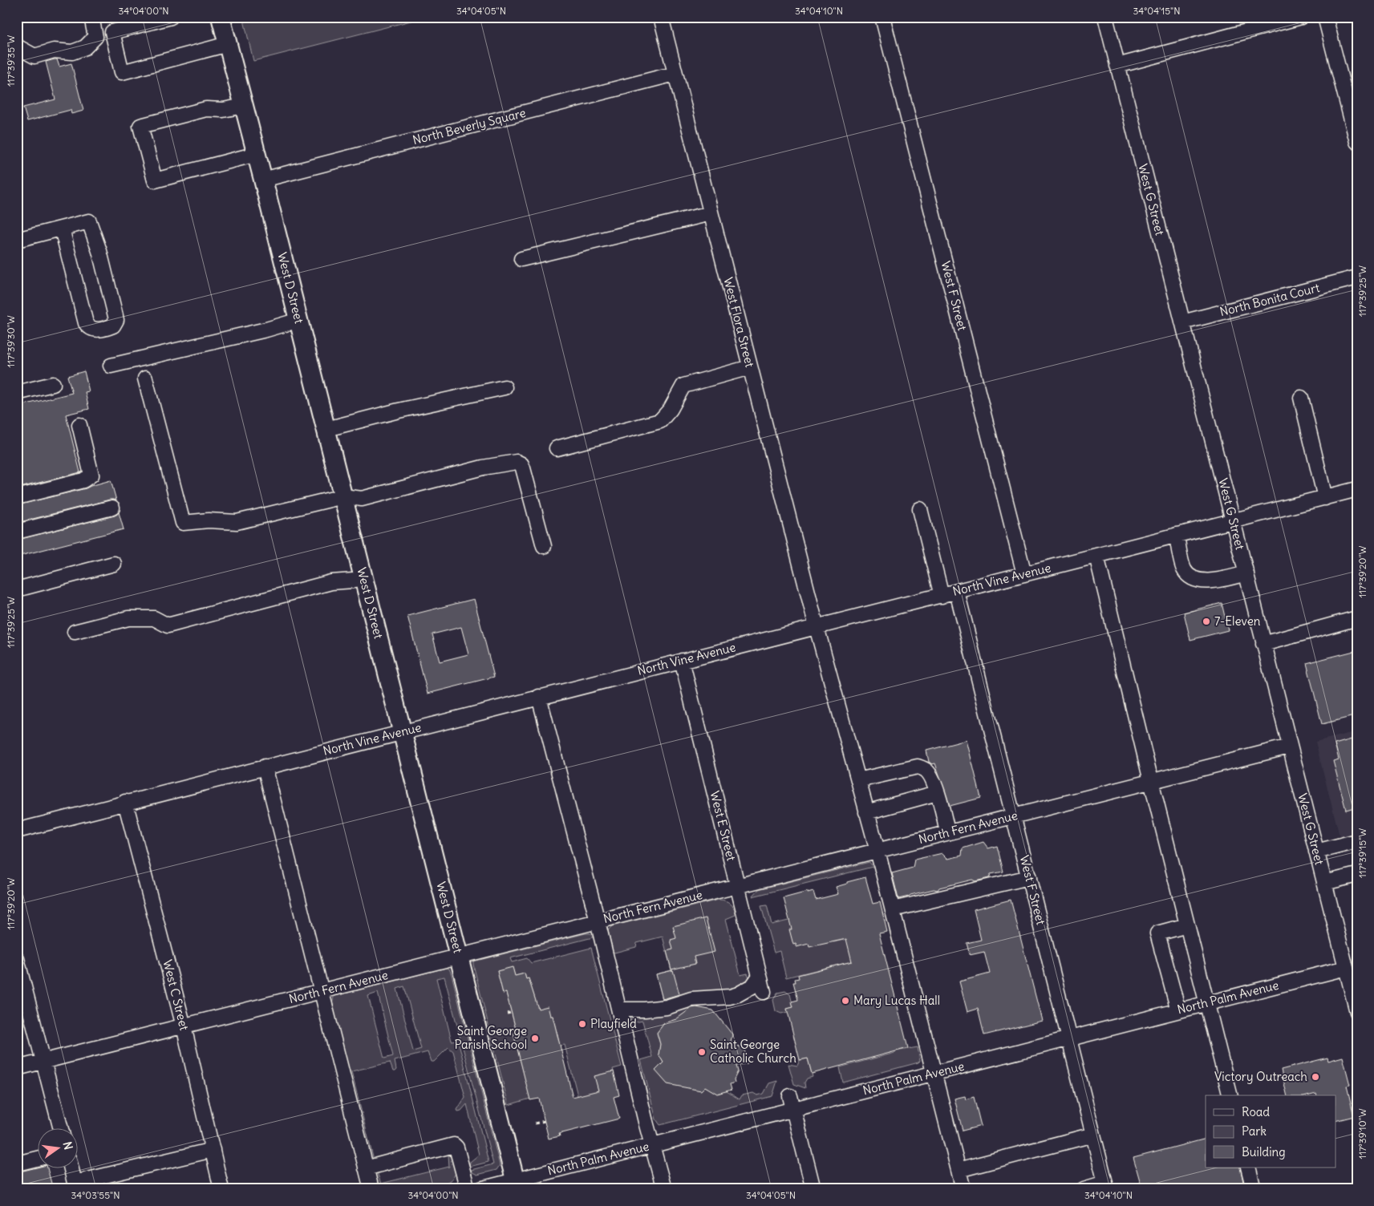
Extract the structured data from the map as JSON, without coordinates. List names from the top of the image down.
{
  "streets": {
    "main road": ["West D Street"],
    "street": [
      "North Beverly Square",
      "West G Street",
      "West F Street",
      "North Bonita Court",
      "West Flora Street",
      "North Vine Avenue",
      "West E Street",
      "North Fern Avenue",
      "West C Street",
      "North Palm Avenue"
    ]
  },
  "crossings": [
    ["North Beverly Square", "West D Street"],
    ["North Beverly Square", "West Flora Street"],
    ["West G Street", "North Bonita Court"],
    ["West G Street", "North Vine Avenue"],
    ["West G Street", "North Fern Avenue"],
    ["West G Street", "North Palm Avenue"],
    ["West D Street", "North Vine Avenue"],
    ["West D Street", "North Fern Avenue"],
    ["West D Street", "North Palm Avenue"],
    ["West F Street", "North Vine Avenue"],
    ["West F Street", "North Fern Avenue"],
    ["West F Street", "North Palm Avenue"],
    ["West Flora Street", "North Vine Avenue"],
    ["West Flora Street", "North Fern Avenue"],
    ["West Flora Street", "North Palm Avenue"],
    ["North Vine Avenue", "West E Street"],
    ["North Vine Avenue", "West C Street"],
    ["West E Street", "North Fern Avenue"],
    ["North Fern Avenue", "West C Street"]
  ],
  "places": [
    "7-Eleven",
    "Mary Lucas Hall",
    "Playfield",
    "Saint George Parish School",
    "Saint George Catholic Church",
    "Victory Outreach"
  ],
  "legend": ["Road", "Park", "Building"],
  "north": "right",
  "coordinates": [
    "34°04'00\"N",
    "34°04'05\"N",
    "34°04'10\"N",
    "34°04'15\"N",
    "117°39'35\"W",
    "117°39'25\"W",
    "117°39'30\"W",
    "117°39'20\"W",
    "117°39'15\"W",
    "117°39'10\"W",
    "34°03'55\"N"
  ]
}
